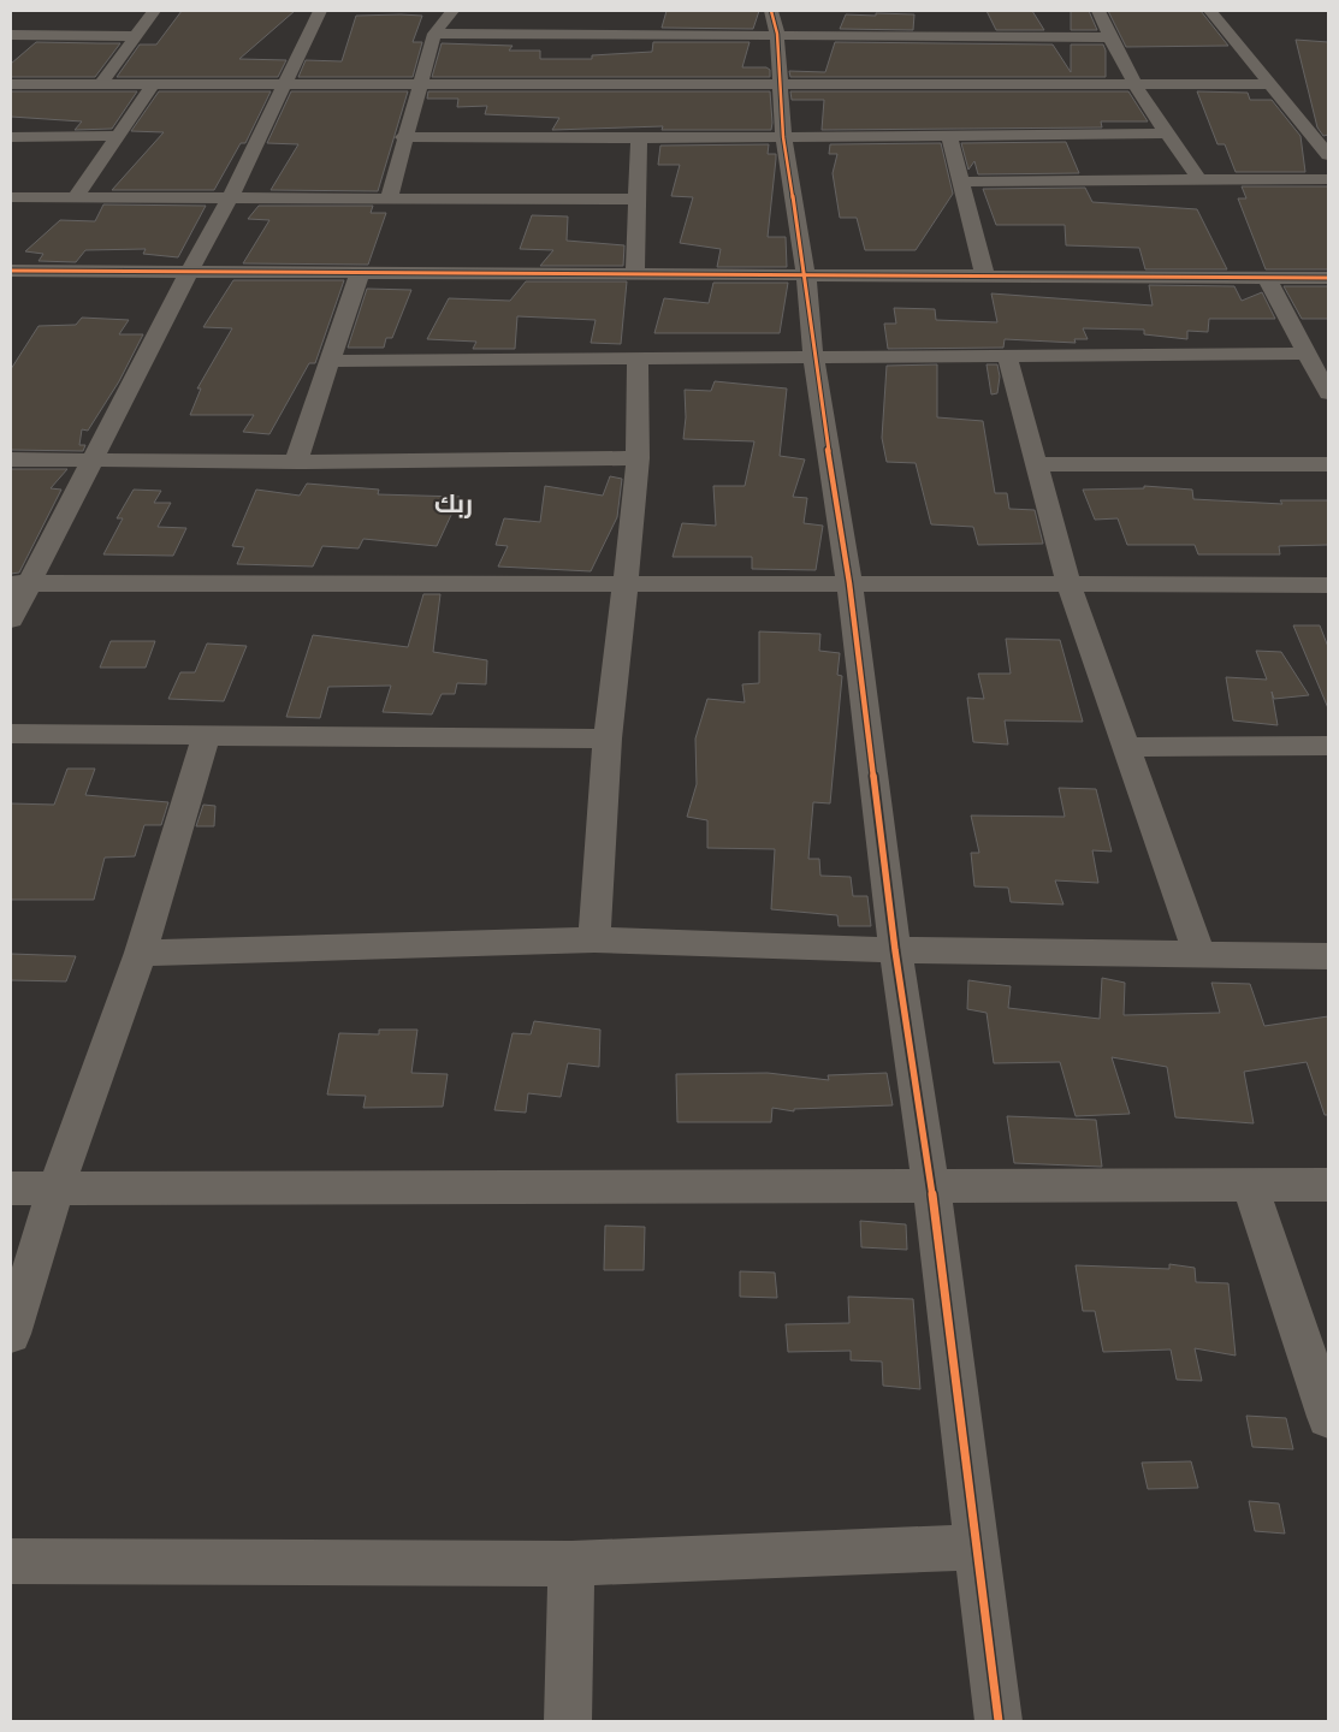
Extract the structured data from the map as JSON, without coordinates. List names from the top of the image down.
{
  "districts": ["ربك"]
}
